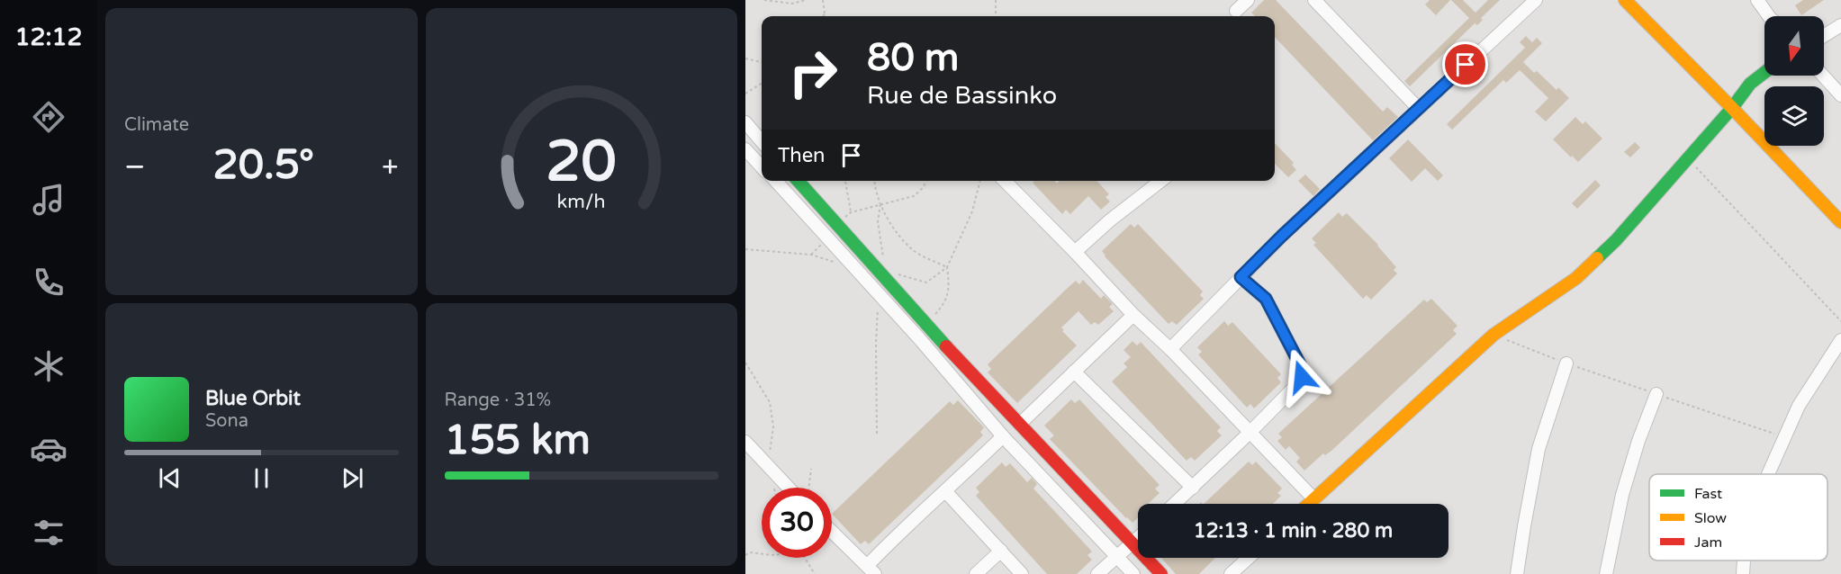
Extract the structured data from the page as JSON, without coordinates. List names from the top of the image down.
{
  "legend": ["Fast", "Slow", "Jam"],
  "north": "bottom",
  "page": {
    "tabs": "12:12",
    "tile": [
      "Climate",
      ["Range · 31%", "155 km"]
    ],
    "turn": ["80 m", "Rue de Bassinko"],
    "then": "Then",
    "heat": ["−", "20.5°", "+"],
    "song": ["Blue Orbit", "Sona"],
    "limit": "30",
    "trip": "12:13 · 1 min · 280 m",
    "gauge": ["20", "km/h"]
  }
}
